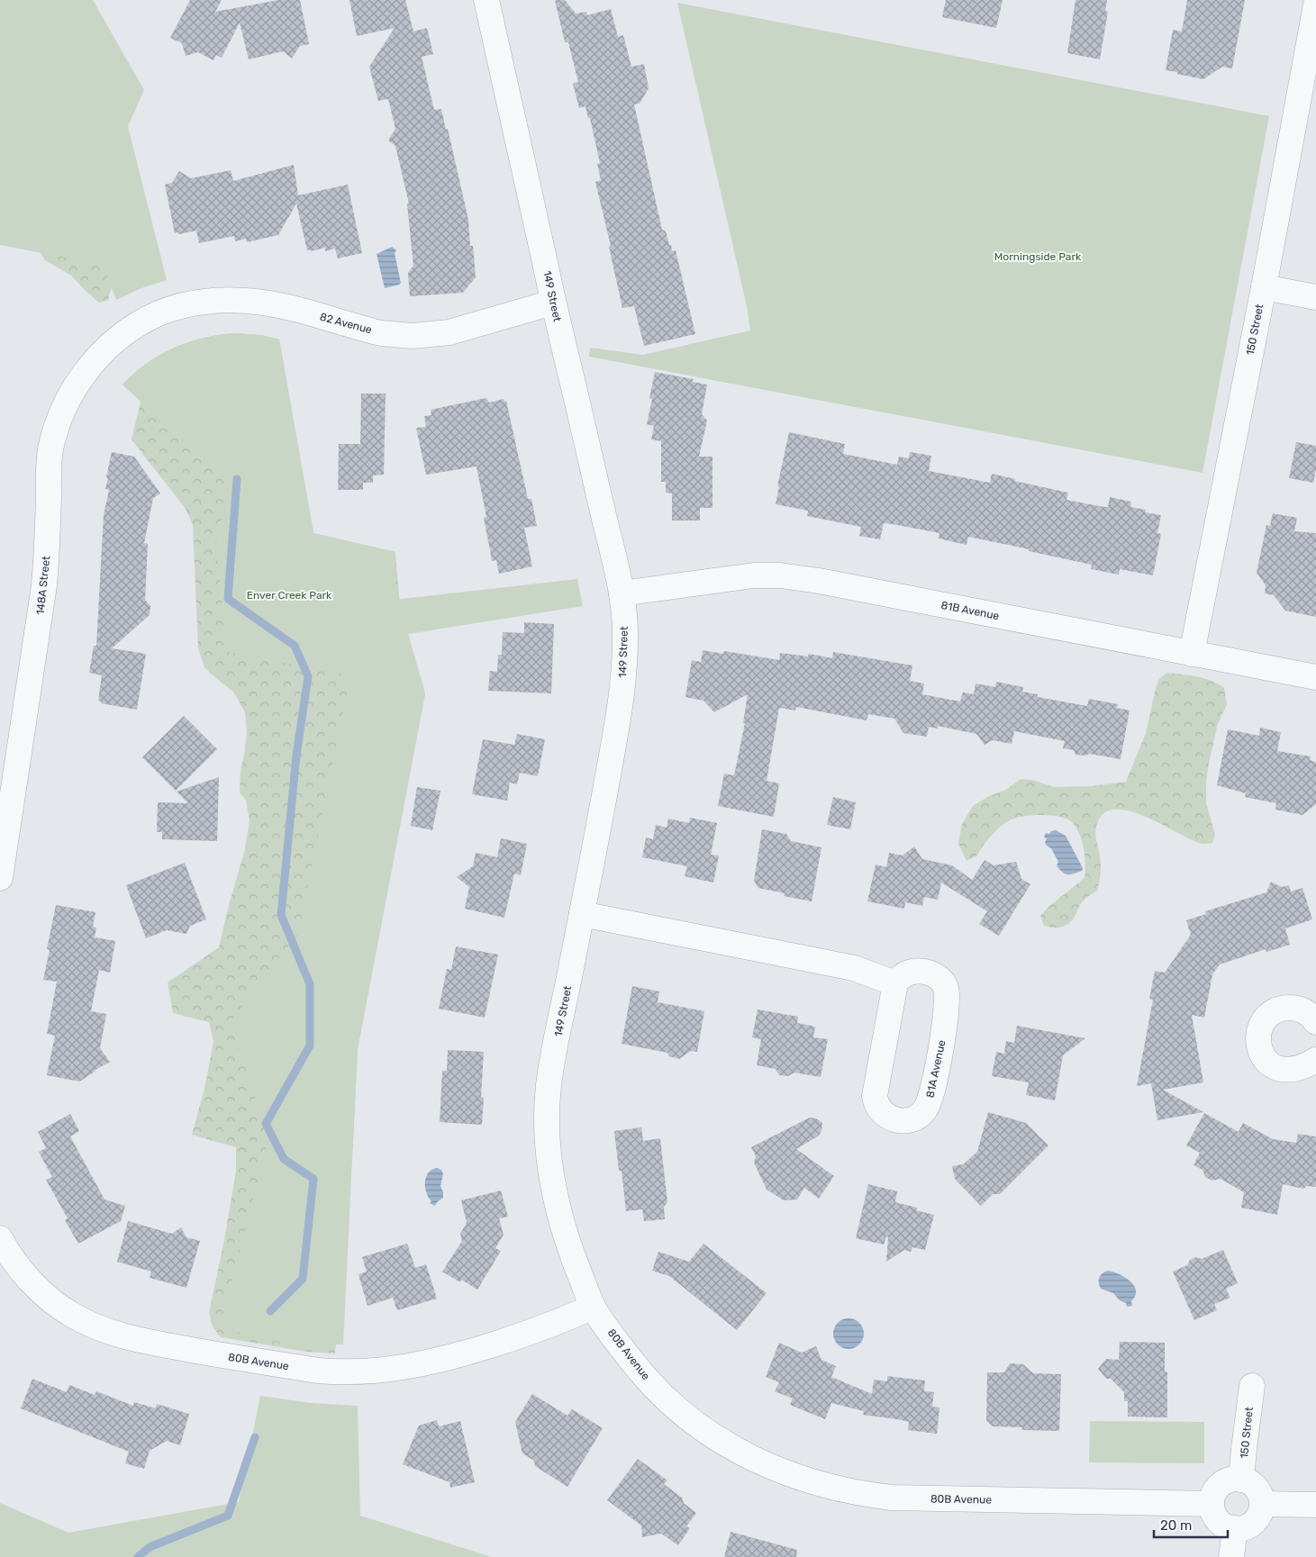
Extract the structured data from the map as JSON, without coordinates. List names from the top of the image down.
{
  "streets": {
    "street": [
      "149 Street",
      "82 Avenue",
      "150 Street",
      "148A Street",
      "81B Avenue",
      "81A Avenue",
      "80B Avenue"
    ]
  },
  "crossings": [
    ["149 Street", "82 Avenue"],
    ["149 Street", "81B Avenue"],
    ["149 Street", "80B Avenue"],
    ["82 Avenue", "148A Street"],
    ["150 Street", "81B Avenue"],
    ["150 Street", "80B Avenue"]
  ],
  "parks": ["Morningside Park", "Enver Creek Park"],
  "scale_bar": "20 m"
}
